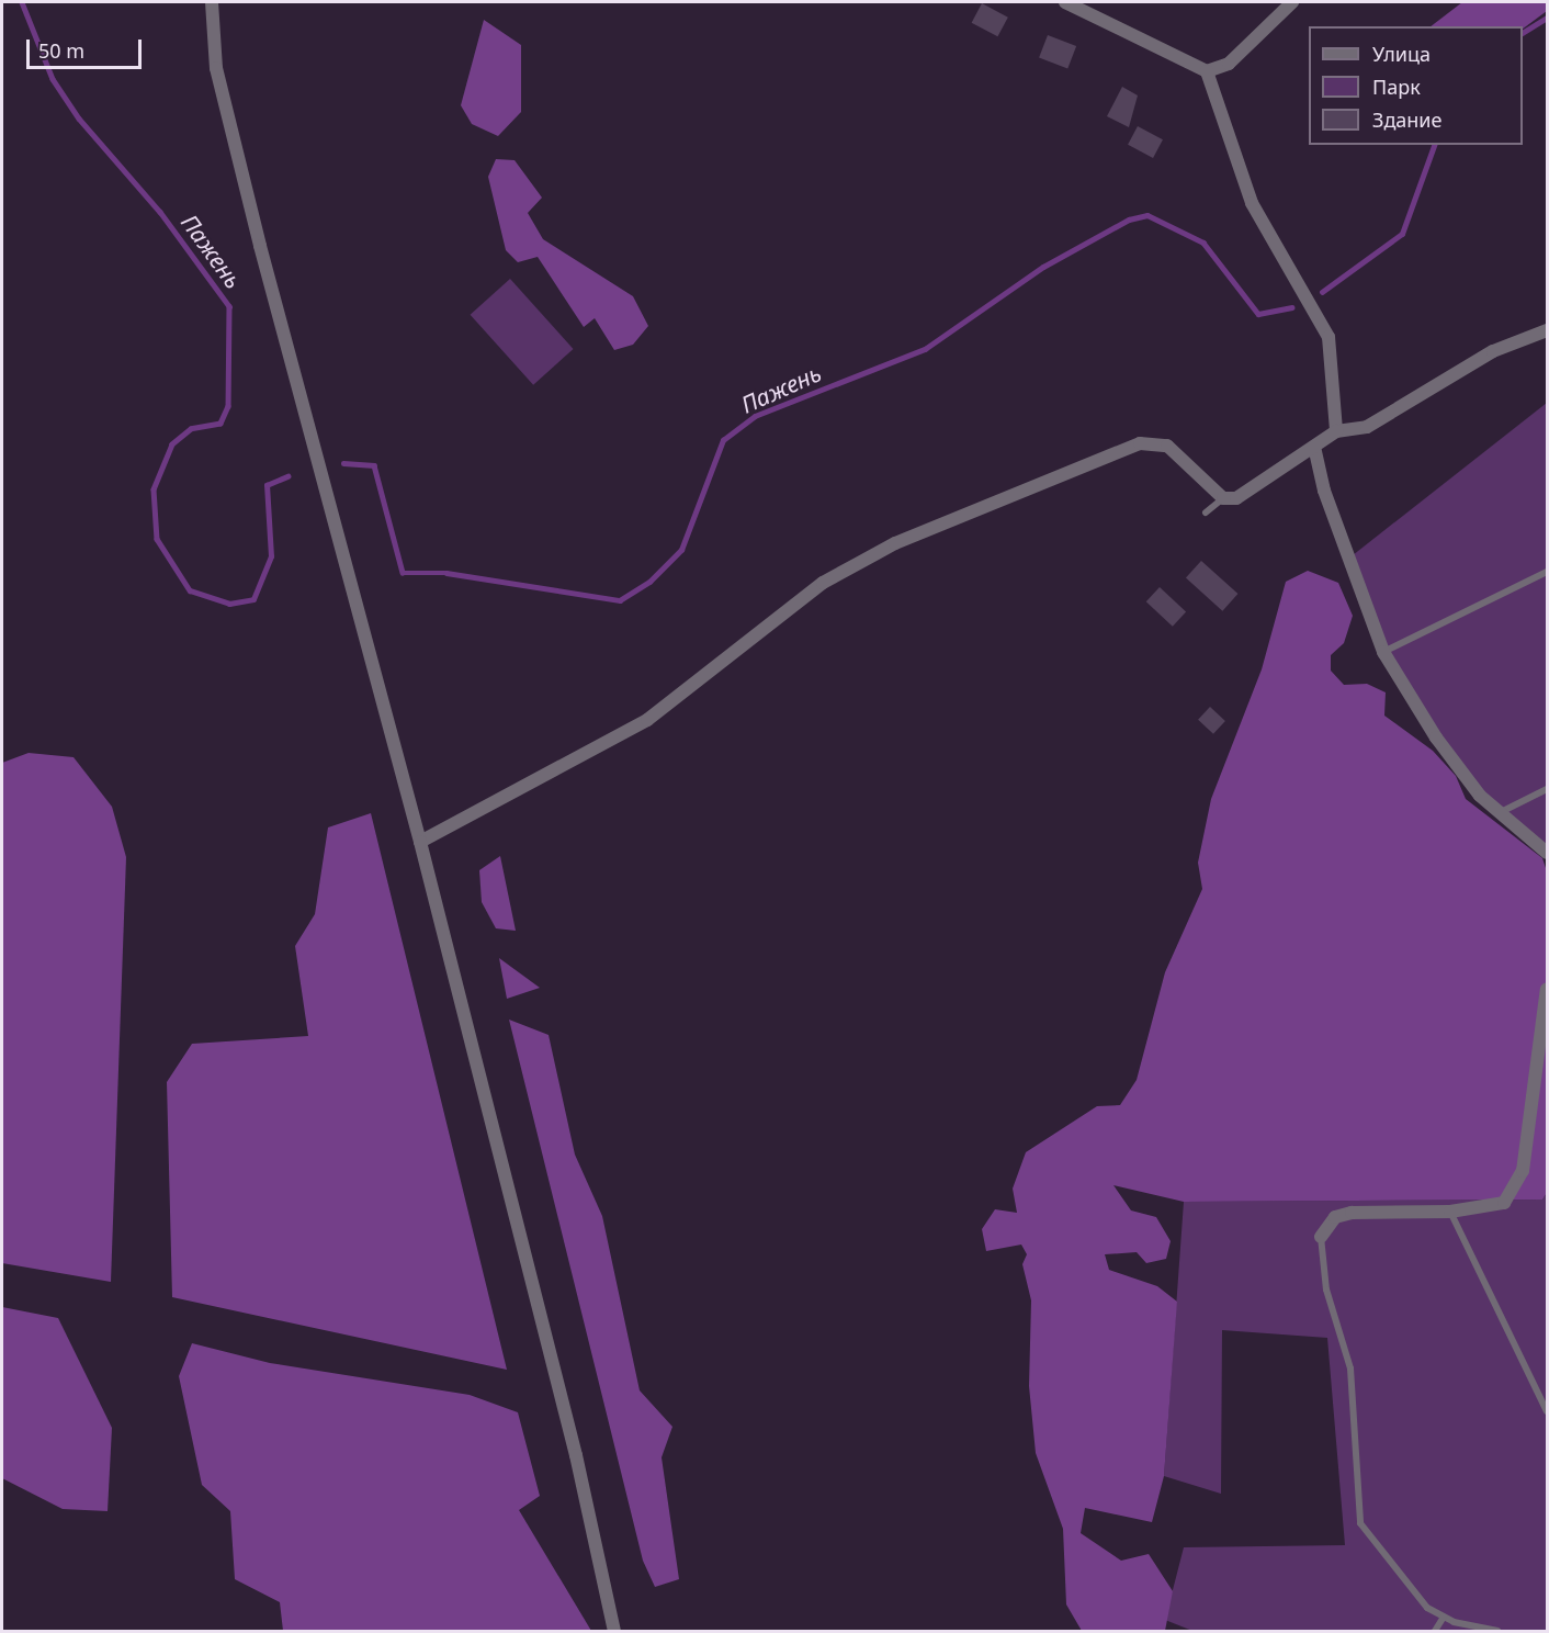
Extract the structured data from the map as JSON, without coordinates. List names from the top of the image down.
{
  "water": ["Пажень"],
  "legend": ["Улица", "Парк", "Здание"],
  "scale_bar": "50 m"
}
